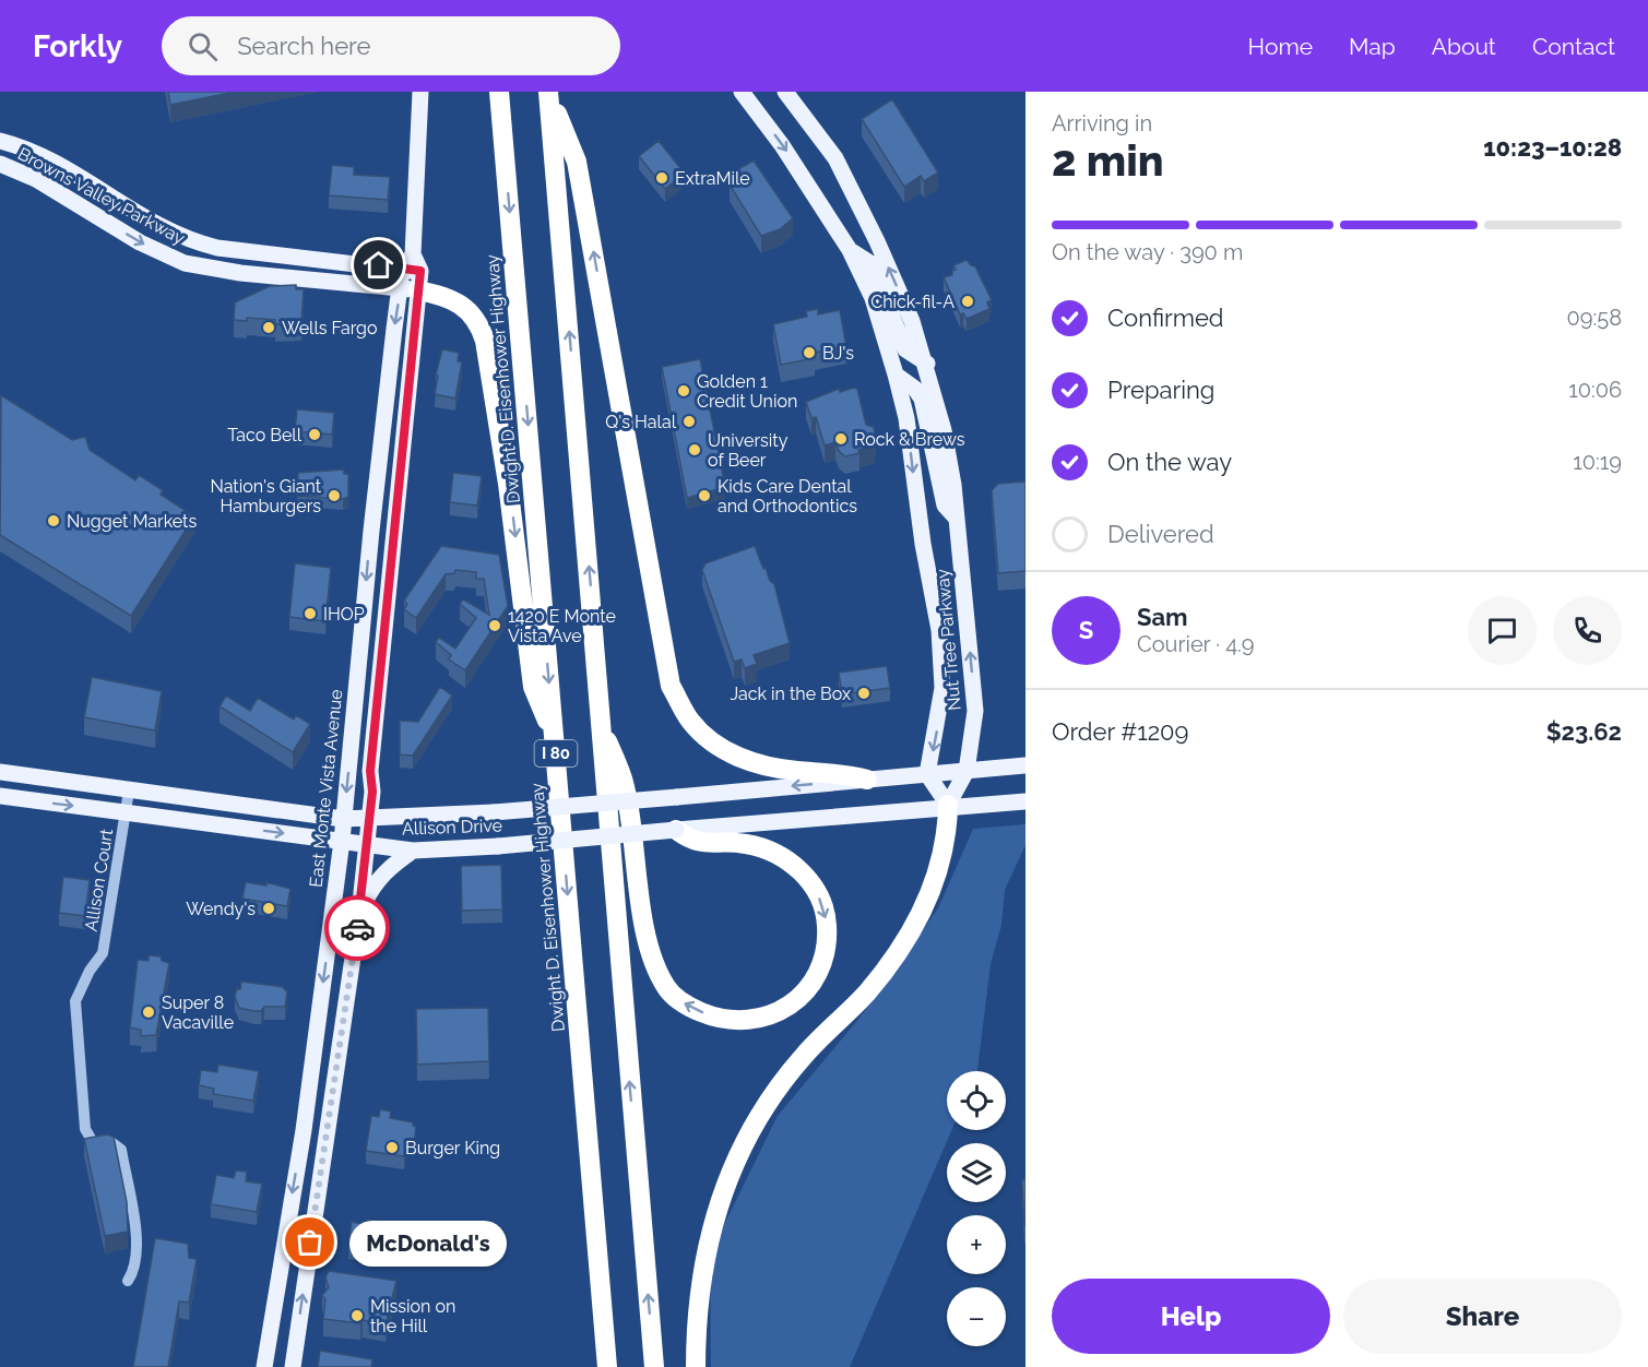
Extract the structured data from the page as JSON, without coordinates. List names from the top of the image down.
{
  "streets": {
    "highway": ["Dwight D. Eisenhower Highway", "I 80"],
    "main road": [
      "Browns Valley Parkway",
      "Nut Tree Parkway",
      "East Monte Vista Avenue",
      "Allison Drive"
    ],
    "street": ["Allison Court"]
  },
  "crossings": [
    ["Browns Valley Parkway", "East Monte Vista Avenue"],
    ["Nut Tree Parkway", "Allison Drive"],
    ["East Monte Vista Avenue", "Allison Drive"],
    ["Allison Drive", "Allison Court"]
  ],
  "places": [
    "ExtraMile",
    "Chick-fil-A",
    "Wells Fargo",
    "BJ's",
    "Golden 1 Credit Union",
    "Q's Halal",
    "Taco Bell",
    "Rock & Brews",
    "University of Beer",
    "Nation's Giant Hamburgers",
    "Kids Care Dental and Orthodontics",
    "Nugget Markets",
    "IHOP",
    "1420 E Monte Vista Ave",
    "Jack in the Box",
    "Wendy's",
    "Super 8 Vacaville",
    "Burger King",
    "McDonald's",
    "Mission on the Hill"
  ],
  "page": {
    "header": "Forkly",
    "search": "Search here",
    "nav": [
      "Home",
      "Map",
      "About",
      "Contact"
    ],
    "heading": ["2 min", "Arriving in", "10:23–10:28"],
    "panel": [
      "Sam",
      "Courier · 4.9",
      "Order #1209",
      "$23.62"
    ],
    "bar": "On the way · 390 m",
    "list": [
      ["Confirmed", "09:58"],
      ["Preparing", "10:06"],
      ["On the way", "10:19"],
      "Delivered"
    ],
    "round": "S",
    "map_buttons": ["+", "−"],
    "bubble": "McDonald's",
    "buttons": ["Help", "Share"]
  }
}
